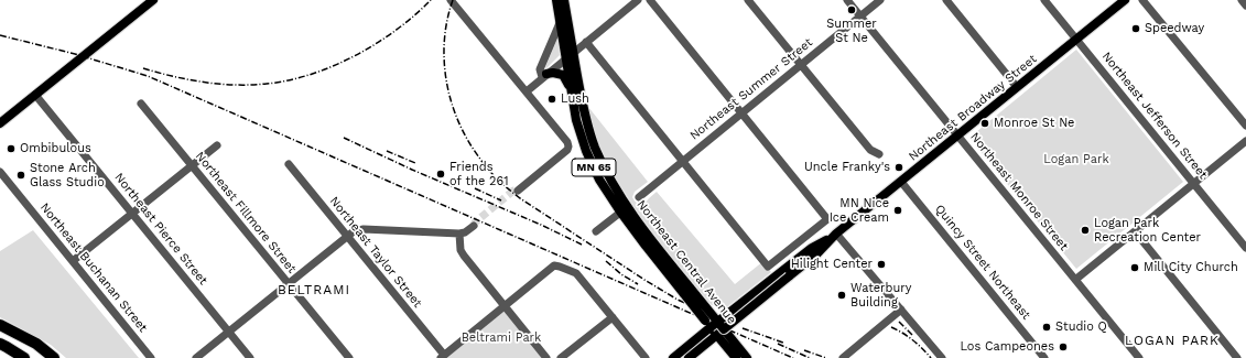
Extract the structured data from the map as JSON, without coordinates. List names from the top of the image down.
{
  "streets": {
    "main road": ["Northeast Broadway Street", "MN 65", "Northeast Central Avenue"],
    "street": [
      "Northeast Summer Street",
      "Northeast Jefferson Street",
      "Northeast Monroe Street",
      "Northeast Fillmore Street",
      "Northeast Pierce Street",
      "Northeast Taylor Street",
      "Quincy Street Northeast",
      "Northeast Buchanan Street"
    ]
  },
  "crossings": [
    ["Northeast Summer Street", "Northeast Monroe Street"],
    ["Northeast Broadway Street", "Northeast Jefferson Street"],
    ["Northeast Broadway Street", "Northeast Monroe Street"],
    ["Northeast Broadway Street", "Northeast Central Avenue"],
    ["Northeast Broadway Street", "Quincy Street Northeast"]
  ],
  "districts": ["BELTRAMI", "LOGAN PARK"],
  "parks": ["Logan Park", "Beltrami Park"],
  "places": [
    "Summer St Ne",
    "Speedway",
    "Lush",
    "Monroe St Ne",
    "Ombibulous",
    "Uncle Franky's",
    "Friends of the 261",
    "Stone Arch Glass Studio",
    "MN Nice Ice Cream",
    "Logan Park Recreation Center",
    "Hilight Center",
    "Mill City Church",
    "Waterbury Building",
    "Studio Q",
    "Los Campeones"
  ]
}
